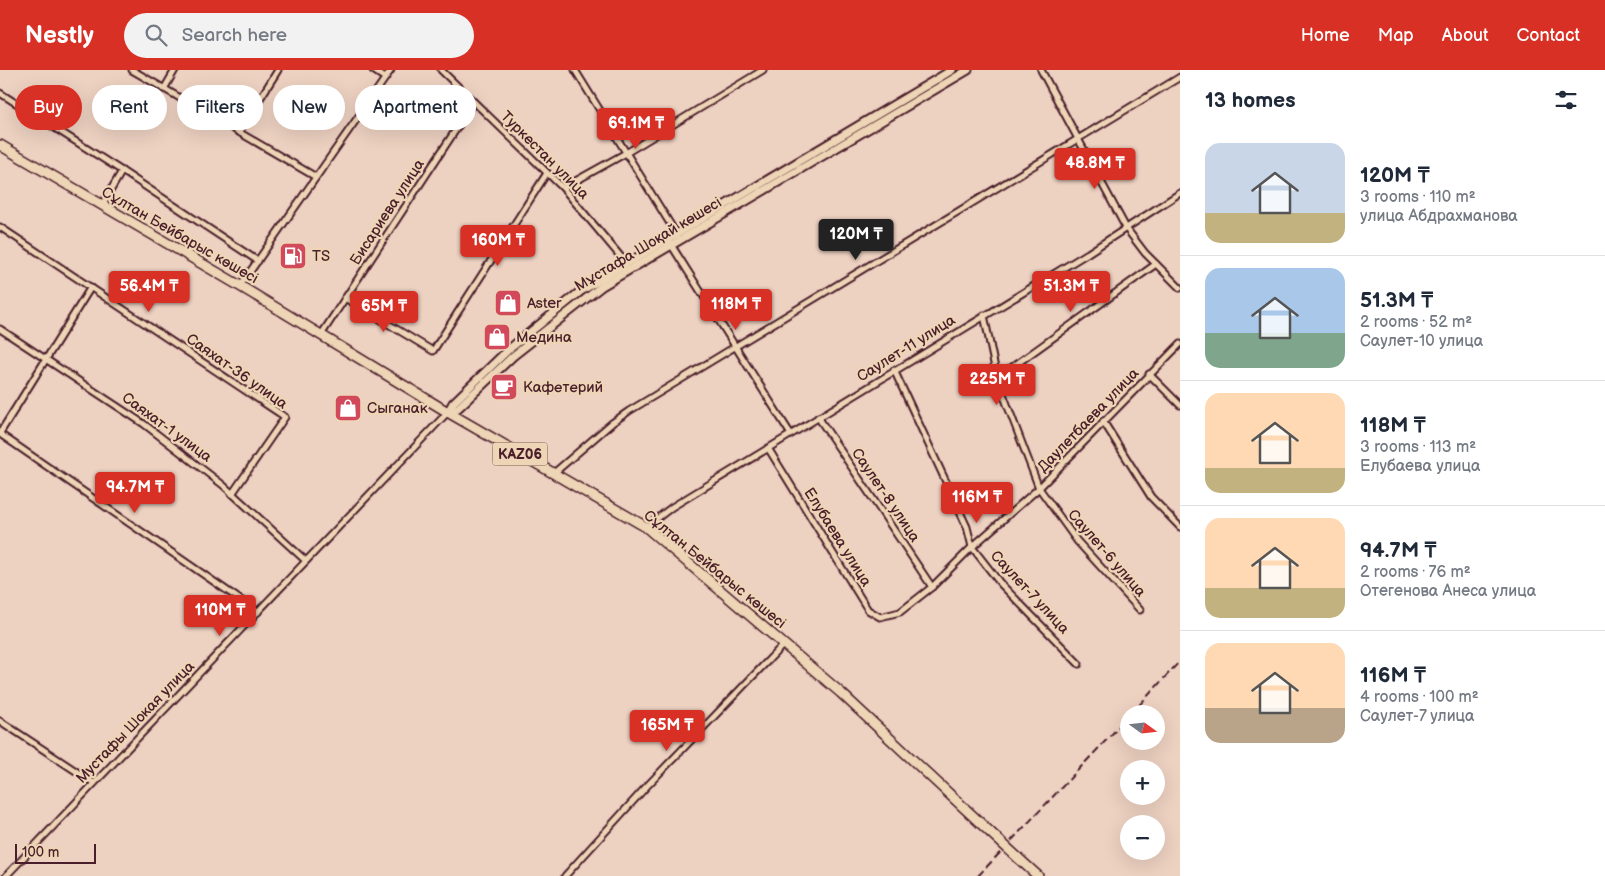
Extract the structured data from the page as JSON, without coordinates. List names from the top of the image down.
{
  "streets": {
    "main road": ["Сұлтан Бейбарыс көшесі", "KAZ06"],
    "street": [
      "Туркестан улица",
      "Бисариева улица",
      "Мұстафа Шоқай көшесі",
      "Саулет-11 улица",
      "Саяхат-36 улица",
      "Даулетбаева улица",
      "Саяхат-1 улица",
      "Саулет-8 улица",
      "Елубаева улица",
      "Саулет-6 улица",
      "Саулет-7 улица",
      "Мустафы Шокая улица"
    ]
  },
  "crossings": [
    ["Туркестан улица", "Мұстафа Шоқай көшесі"],
    ["Бисариева улица", "Сұлтан Бейбарыс көшесі"],
    ["Сұлтан Бейбарыс көшесі", "Мұстафа Шоқай көшесі"],
    ["Сұлтан Бейбарыс көшесі", "Саулет-11 улица"],
    ["Сұлтан Бейбарыс көшесі", "Мустафы Шокая улица"],
    ["Мұстафа Шоқай көшесі", "Мустафы Шокая улица"],
    ["Саулет-11 улица", "Саулет-8 улица"],
    ["Саулет-11 улица", "Елубаева улица"],
    ["Саулет-11 улица", "Саулет-6 улица"],
    ["Саулет-11 улица", "Саулет-7 улица"],
    ["Саяхат-36 улица", "Саяхат-1 улица"],
    ["Даулетбаева улица", "Саулет-8 улица"],
    ["Даулетбаева улица", "Елубаева улица"],
    ["Даулетбаева улица", "Саулет-6 улица"],
    ["Даулетбаева улица", "Саулет-7 улица"],
    ["Саяхат-1 улица", "Мустафы Шокая улица"]
  ],
  "places": {
    "fuel station": ["TS"],
    "shop": ["Aster", "Медина", "Сыганак"],
    "cafe": ["Кафетерий"]
  },
  "scale_bar": "100 m",
  "north": "right",
  "page": {
    "header": "Nestly",
    "search": "Search here",
    "nav": [
      "Home",
      "Map",
      "About",
      "Contact"
    ],
    "heading": "13 homes",
    "chip": [
      "Buy",
      "Rent",
      "Filters",
      "New",
      "Apartment"
    ],
    "price": [
      "69.1M ₸",
      "48.8M ₸",
      "120M ₸",
      "160M ₸",
      "56.4M ₸",
      "51.3M ₸",
      "118M ₸",
      "65M ₸",
      "225M ₸",
      "94.7M ₸",
      "116M ₸",
      "110M ₸",
      "165M ₸"
    ],
    "list": [
      {
        "name": "120M ₸",
        "note": "3 rooms · 110 m² · улица Абдрахманова"
      },
      {
        "name": "51.3M ₸",
        "note": "2 rooms · 52 m² · Саулет-10 улица"
      },
      {
        "name": "118M ₸",
        "note": "3 rooms · 113 m² · Елубаева улица"
      },
      {
        "name": "94.7M ₸",
        "note": "2 rooms · 76 m² · Отегенова Анеса улица"
      },
      {
        "name": "116M ₸",
        "note": "4 rooms · 100 m² · Саулет-7 улица"
      }
    ],
    "map_buttons": ["+", "−"],
    "scale": "100 m"
  }
}
